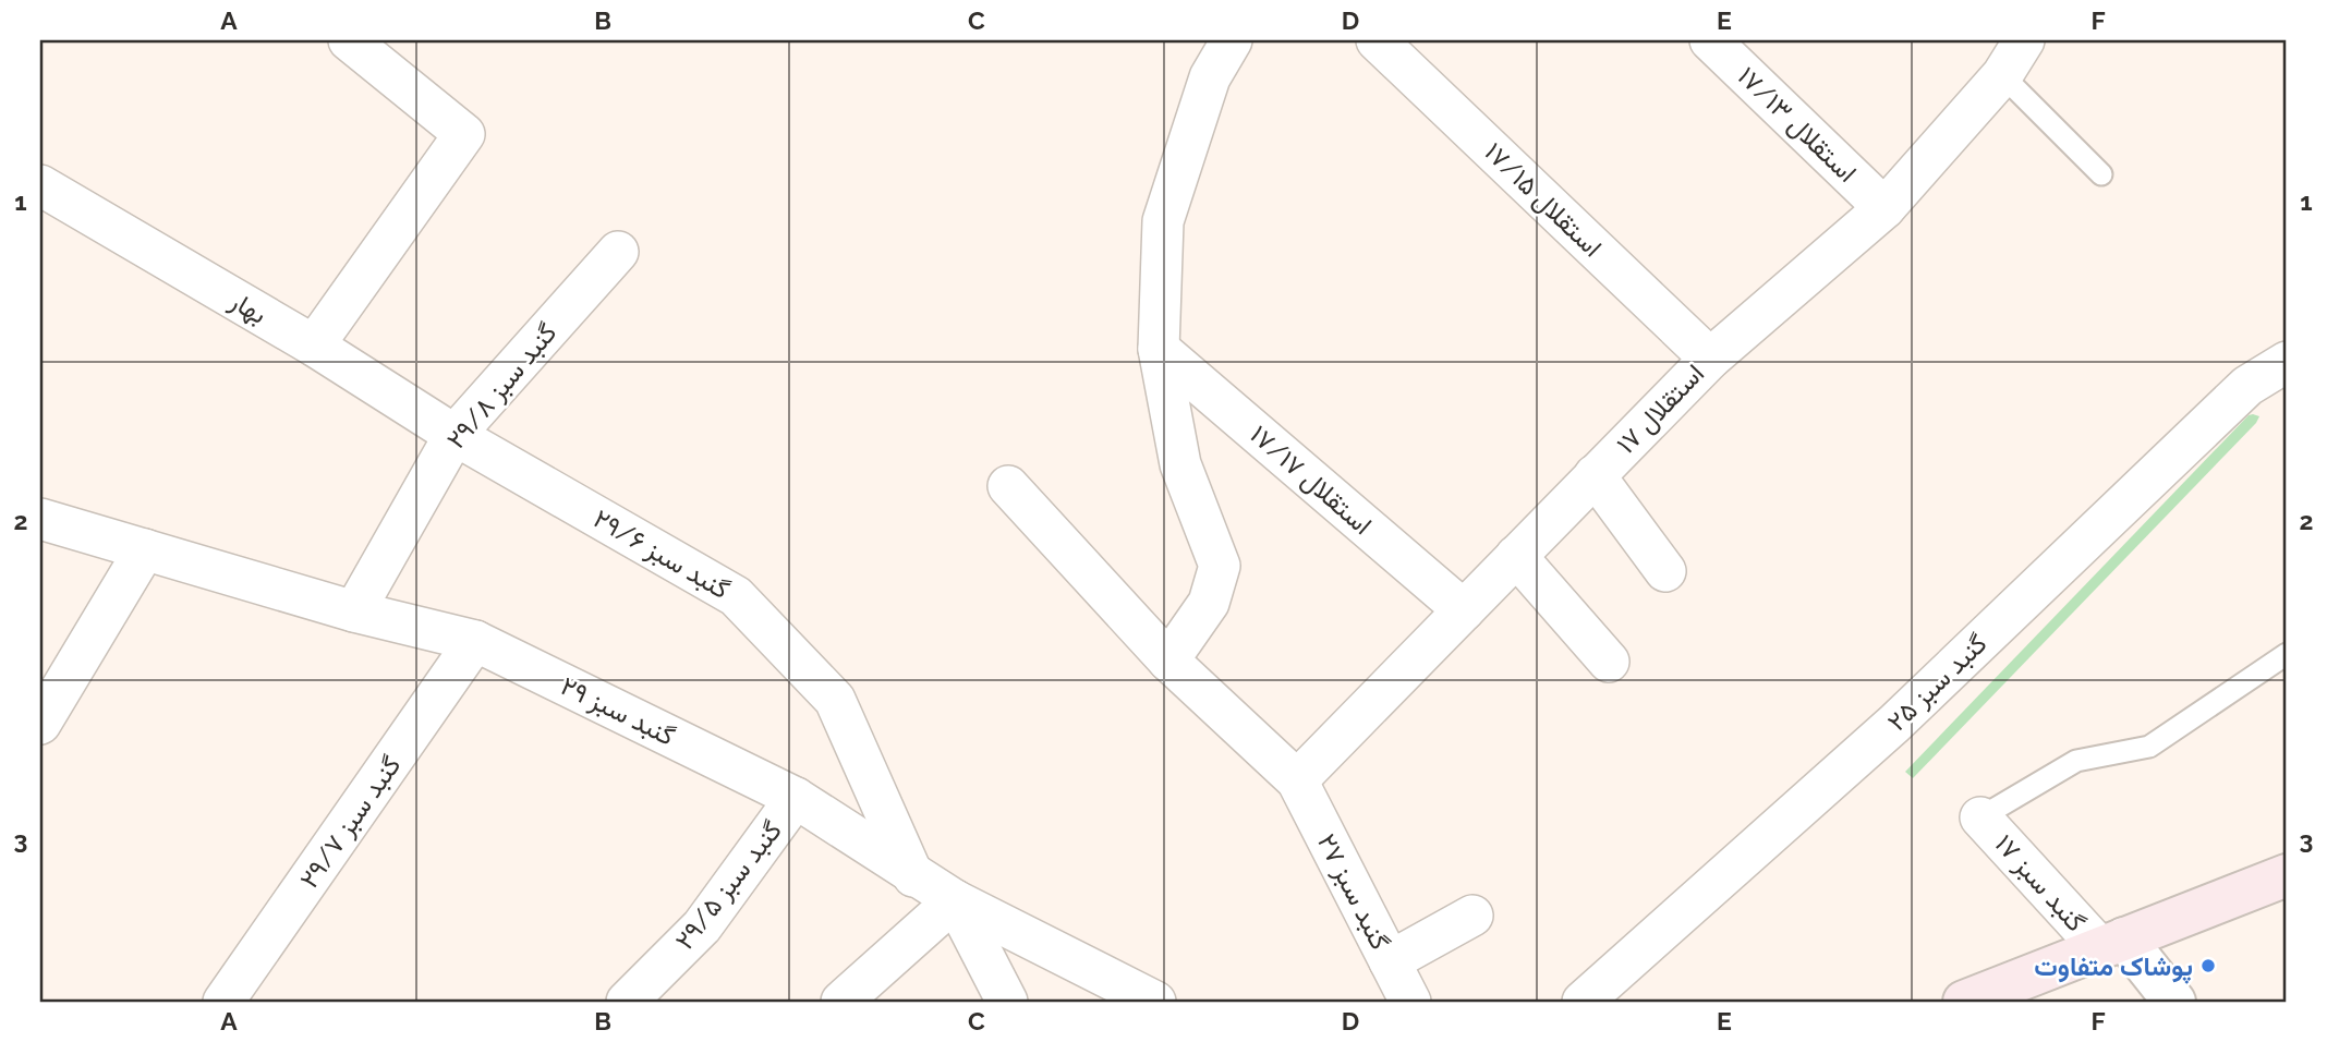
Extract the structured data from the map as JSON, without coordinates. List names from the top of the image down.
{
  "streets": {
    "street": [
      "استقلال ۱۷/۱۳",
      "استقلال ۱۷/۱۵",
      "بهار",
      "گنبد سبز ۲۹/۸",
      "استقلال ۱۷",
      "استقلال ۱۷/۱۷",
      "گنبد سبز ۲۹/۶",
      "گنبد سبز ۲۵",
      "گنبد سبز ۲۹",
      "گنبد سبز ۲۹/۷",
      "گنبد سبز ۱۷",
      "گنبد سبز ۲۹/۵",
      "گنبد سبز ۲۷"
    ]
  },
  "crossings": [
    ["استقلال ۱۷/۱۳", "استقلال ۱۷"],
    ["استقلال ۱۷/۱۵", "استقلال ۱۷"],
    ["بهار", "گنبد سبز ۲۹/۸"],
    ["بهار", "گنبد سبز ۲۹/۶"],
    ["گنبد سبز ۲۹/۸", "گنبد سبز ۲۹/۶"],
    ["گنبد سبز ۲۹/۸", "گنبد سبز ۲۹"],
    ["استقلال ۱۷", "استقلال ۱۷/۱۷"],
    ["استقلال ۱۷", "گنبد سبز ۲۷"],
    ["گنبد سبز ۲۹/۶", "گنبد سبز ۲۹"],
    ["گنبد سبز ۲۹", "گنبد سبز ۲۹/۷"],
    ["گنبد سبز ۲۹", "گنبد سبز ۲۹/۵"]
  ],
  "places": ["پوشاک متفاوت"],
  "grid": {
    "columns": [
      "A",
      "B",
      "C",
      "D",
      "E",
      "F"
    ],
    "rows": ["1", "2", "3"]
  }
}
